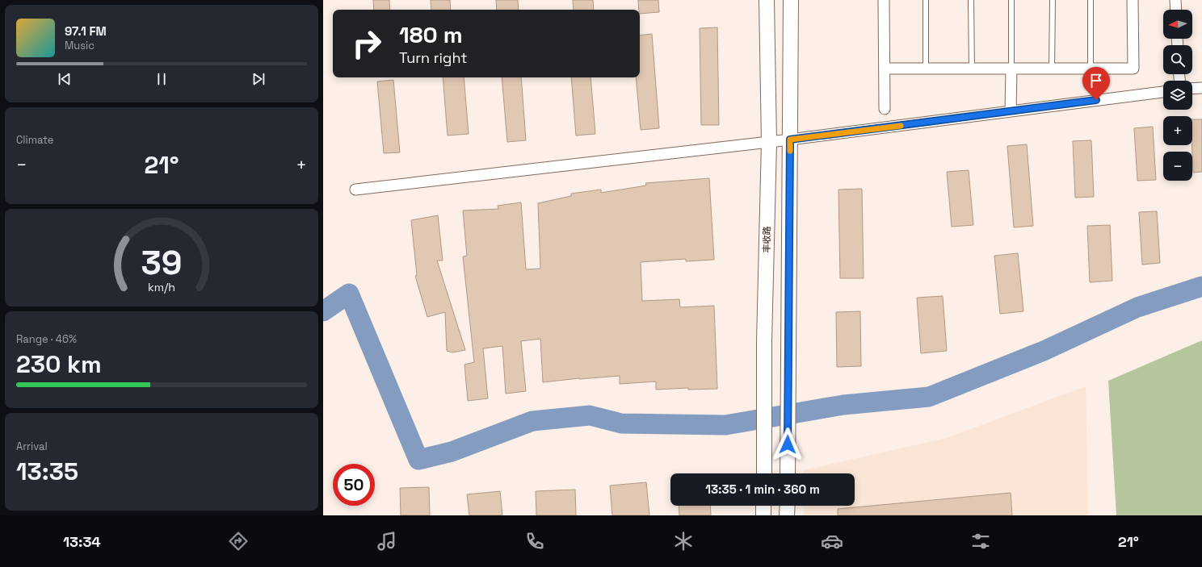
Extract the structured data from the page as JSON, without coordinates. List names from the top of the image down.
{
  "streets": {
    "main road": ["丰收路"]
  },
  "north": "left",
  "page": {
    "map_buttons": ["+", "−"],
    "turn": ["180 m", "Turn right"],
    "song": ["97.1 FM", "Music"],
    "tile": [
      "Climate",
      ["Range · 46%", "230 km"],
      ["Arrival", "13:35"]
    ],
    "heat": ["−", "21°", "+"],
    "limit": "50",
    "trip": "13:35 · 1 min · 360 m",
    "tabs": ["13:34", "21°"],
    "gauge": ["39", "km/h"]
  }
}
